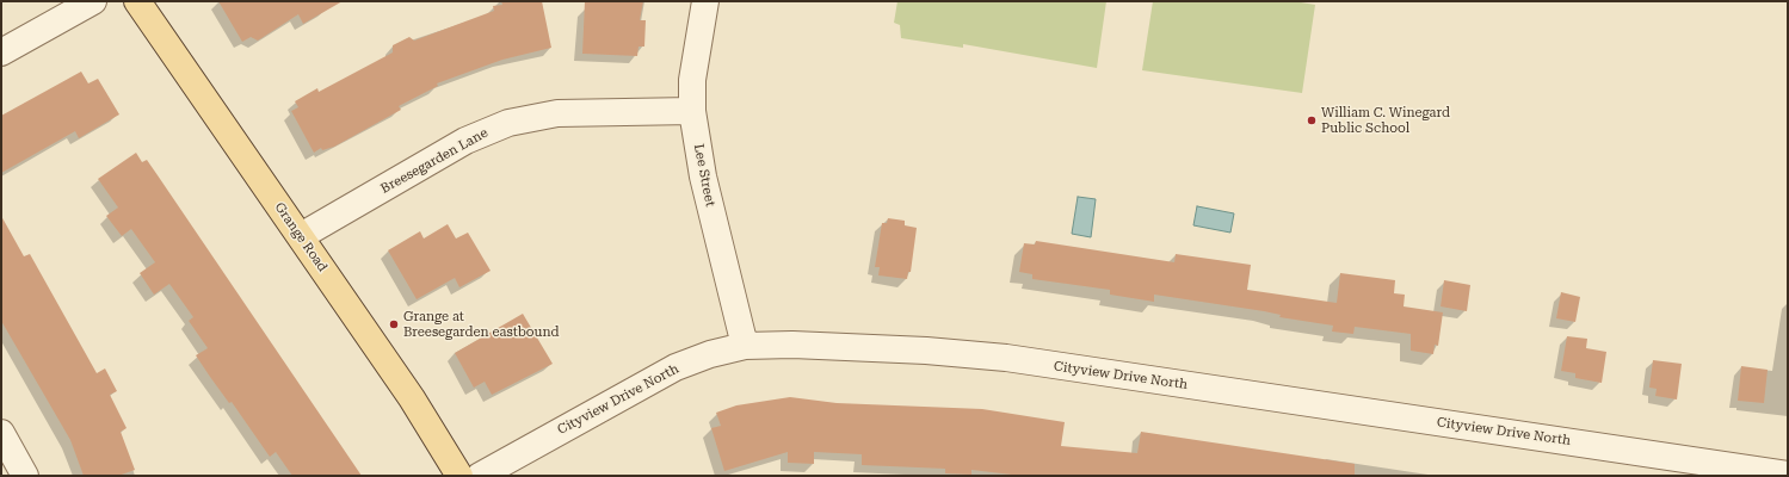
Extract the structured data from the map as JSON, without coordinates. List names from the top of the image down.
{
  "streets": {
    "main road": ["Grange Road"],
    "street": ["Breesegarden Lane", "Lee Street", "Cityview Drive North"]
  },
  "crossings": [
    ["Breesegarden Lane", "Lee Street"],
    ["Breesegarden Lane", "Grange Road"],
    ["Lee Street", "Cityview Drive North"]
  ],
  "places": ["William C. Winegard Public School", "Grange at Breesegarden eastbound"]
}
